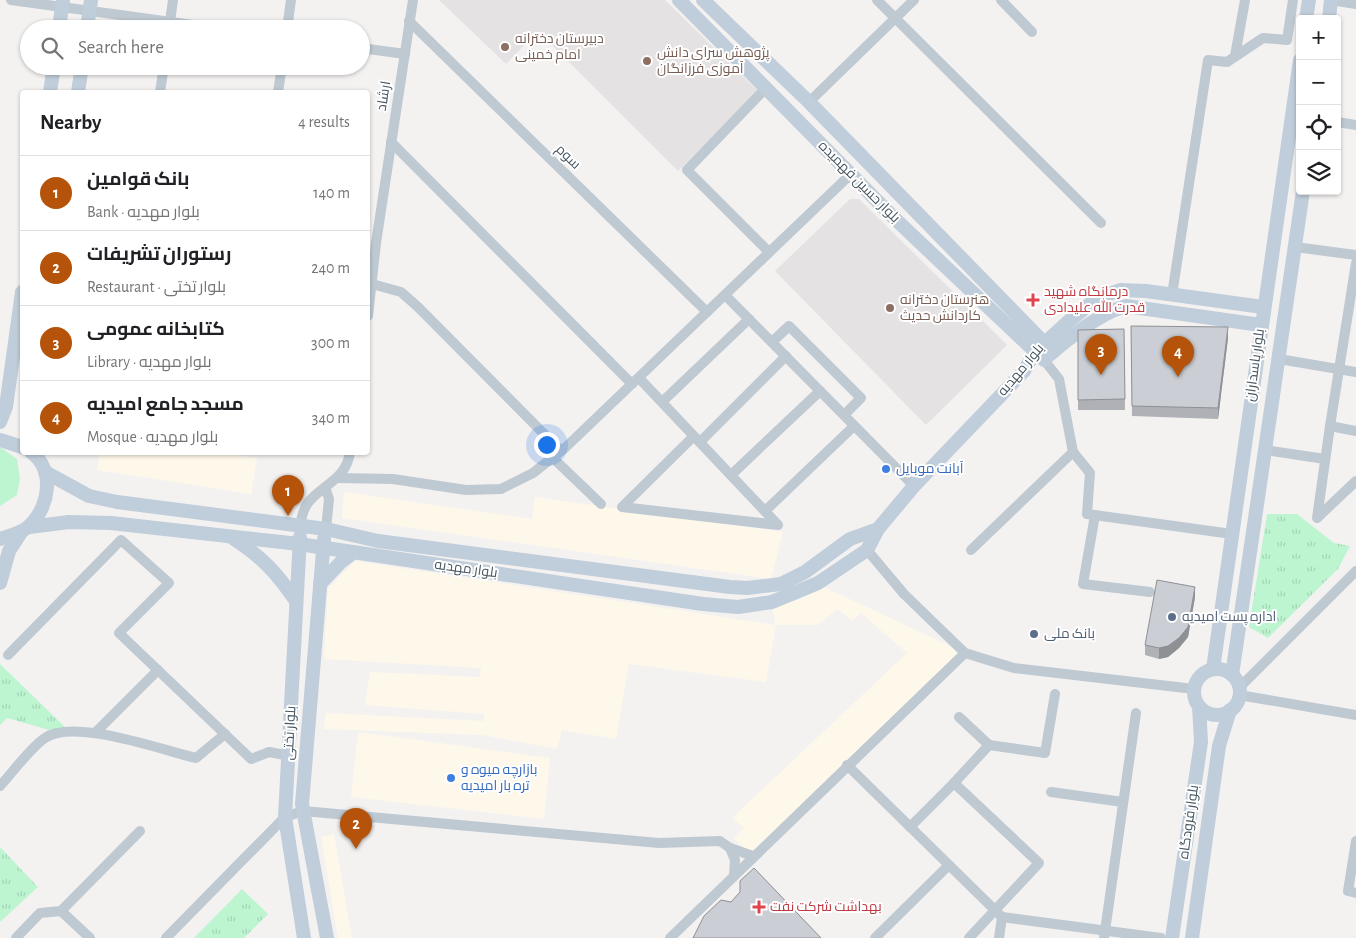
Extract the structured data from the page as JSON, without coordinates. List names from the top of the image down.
{
  "streets": {
    "street": [
      "ارشاد",
      "سوم",
      "بلوار حسین فهمیده",
      "بلوار پاسداران",
      "بلوار مهدیه",
      "بلوار تختی",
      "بلوار فرودگاه"
    ]
  },
  "crossings": [
    ["ارشاد", "سوم"],
    ["بلوار حسین فهمیده", "بلوار مهدیه"],
    ["بلوار پاسداران", "بلوار مهدیه"],
    ["بلوار پاسداران", "بلوار فرودگاه"],
    ["بلوار مهدیه", "بلوار تختی"]
  ],
  "places": {
    "other": [
      "دبیرستان دخترانه امام خمینی",
      "پژوهش سرای دانش آموزی فرزانگان",
      "هنرستان دخترانه کاردانش حدیث",
      "آبانت موبایل",
      "اداره پست امیدیه",
      "بانک ملی",
      "بازارچه میوه و تره بار امیدیه"
    ],
    "health": ["درمانگاه شهید قدرت الله علیدادی", "بهداشت شرکت نفت"]
  },
  "page": {
    "map_buttons": ["+", "−"],
    "search": "Search here",
    "heading": ["Nearby", "4 results"],
    "list": [
      {
        "mark": "1",
        "name": "بانک قوامین",
        "note": "Bank · بلوار مهدیه",
        "value": "140 m"
      },
      {
        "mark": "2",
        "name": "رستوران تشریفات",
        "note": "Restaurant · بلوار تختی",
        "value": "240 m"
      },
      {
        "mark": "3",
        "name": "کتابخانه عمومی",
        "note": "Library · بلوار مهدیه",
        "value": "300 m"
      },
      {
        "mark": "4",
        "name": "مسجد جامع امیدیه",
        "note": "Mosque · بلوار مهدیه",
        "value": "340 m"
      }
    ],
    "pins": [
      "3",
      "4",
      "1",
      "2"
    ]
  }
}
